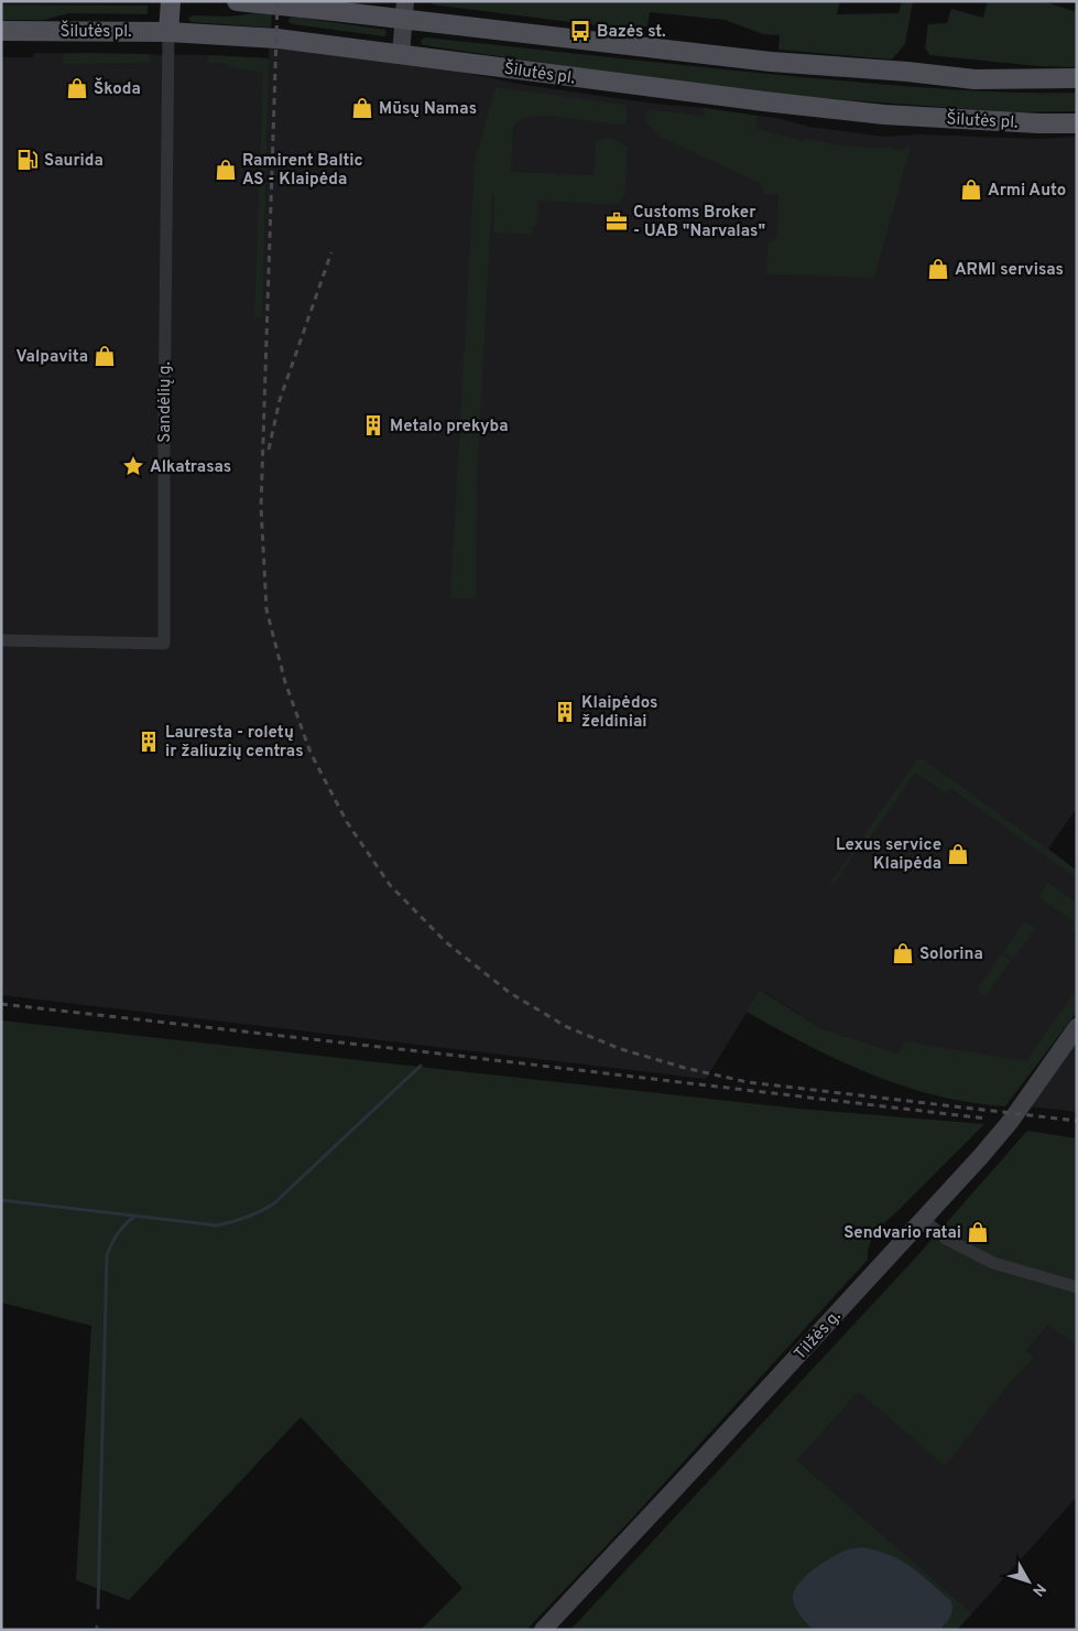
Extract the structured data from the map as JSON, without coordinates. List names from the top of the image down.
{
  "streets": {
    "main road": ["Šilutės pl.", "Tilžės g."],
    "street": ["Sandėlių g."]
  },
  "crossings": [
    ["Šilutės pl.", "Sandėlių g."]
  ],
  "places": {
    "bus stop": ["Bazės st."],
    "shop": [
      "Škoda",
      "Mūsų Namas",
      "Ramirent Baltic AS - Klaipėda",
      "Armi Auto",
      "ARMI servisas",
      "Valpavita",
      "Lexus service Klaipėda",
      "Solorina",
      "Sendvario ratai"
    ],
    "fuel station": ["Saurida"],
    "office": ["Customs Broker - UAB \"Narvalas\""],
    "building": ["Metalo prekyba", "Klaipėdos želdiniai", "Lauresta - roletų ir žaliuzių centras"],
    "place": ["Alkatrasas"]
  },
  "north": "bottom right"
}
